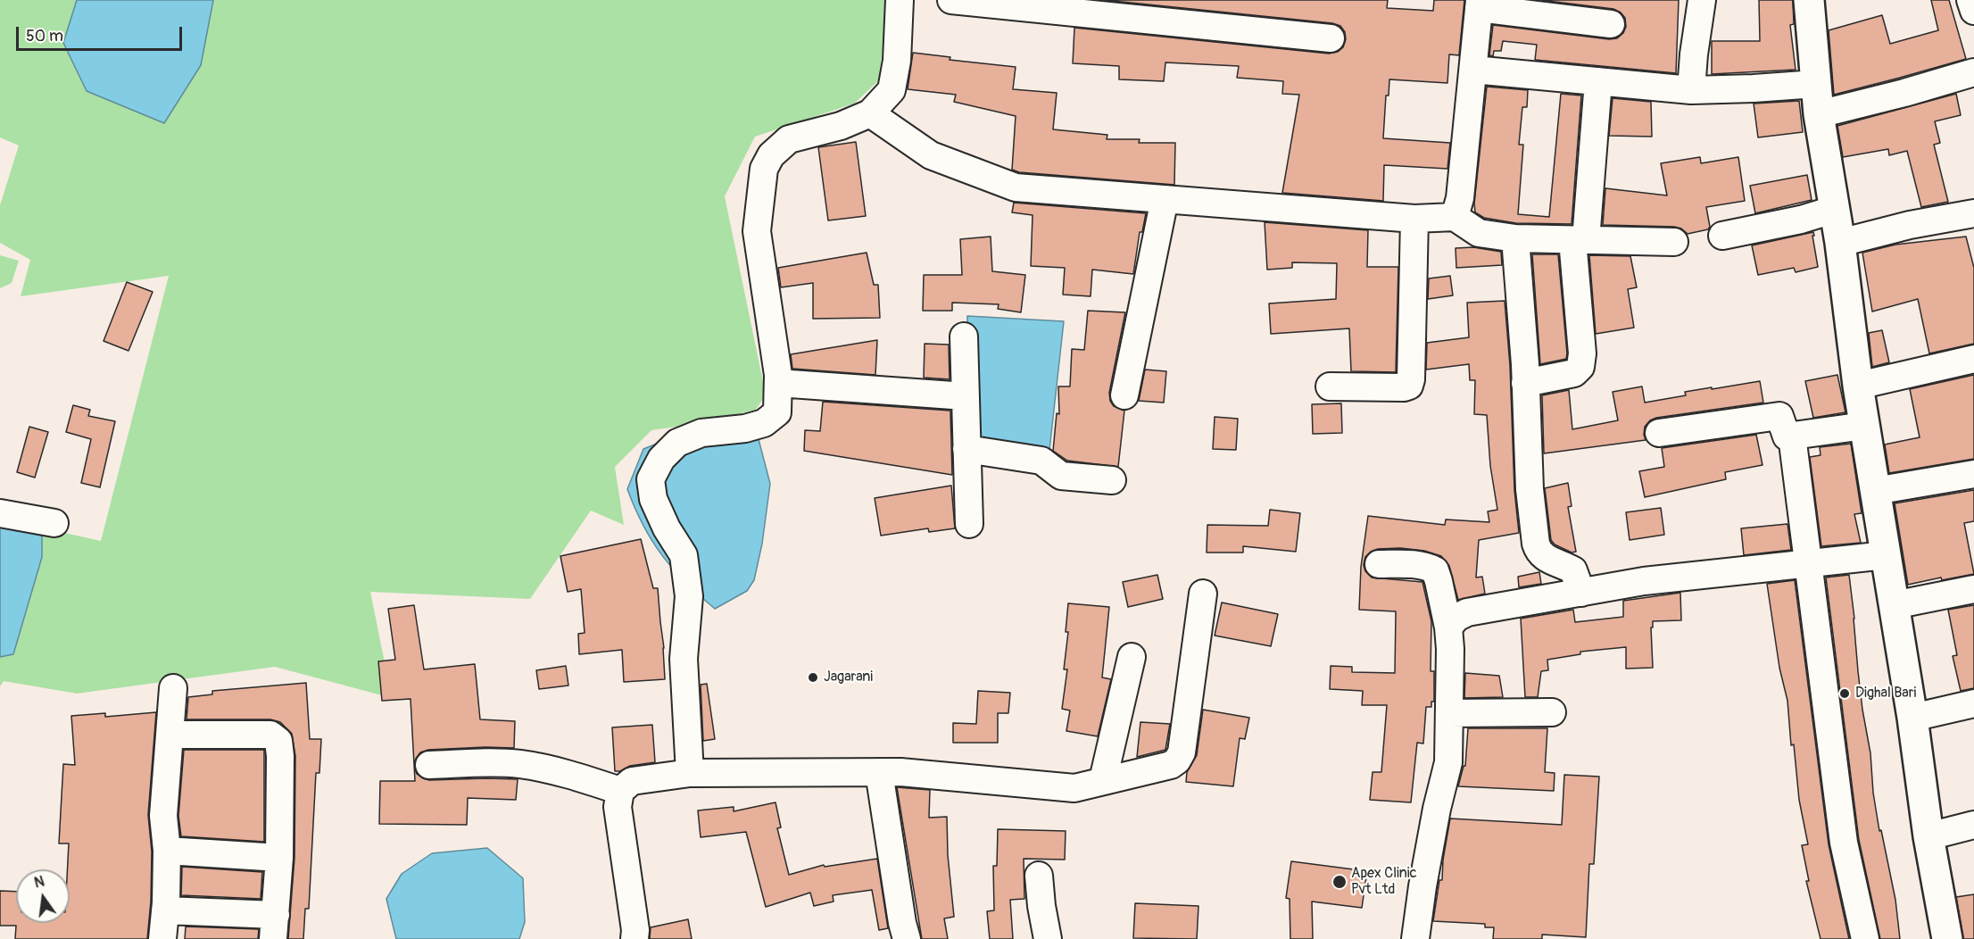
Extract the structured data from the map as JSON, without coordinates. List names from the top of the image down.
{
  "places": ["Jagarani", "Dighal Bari", "Apex Clinic Pvt Ltd"],
  "scale_bar": "50 m",
  "north": "top"
}
